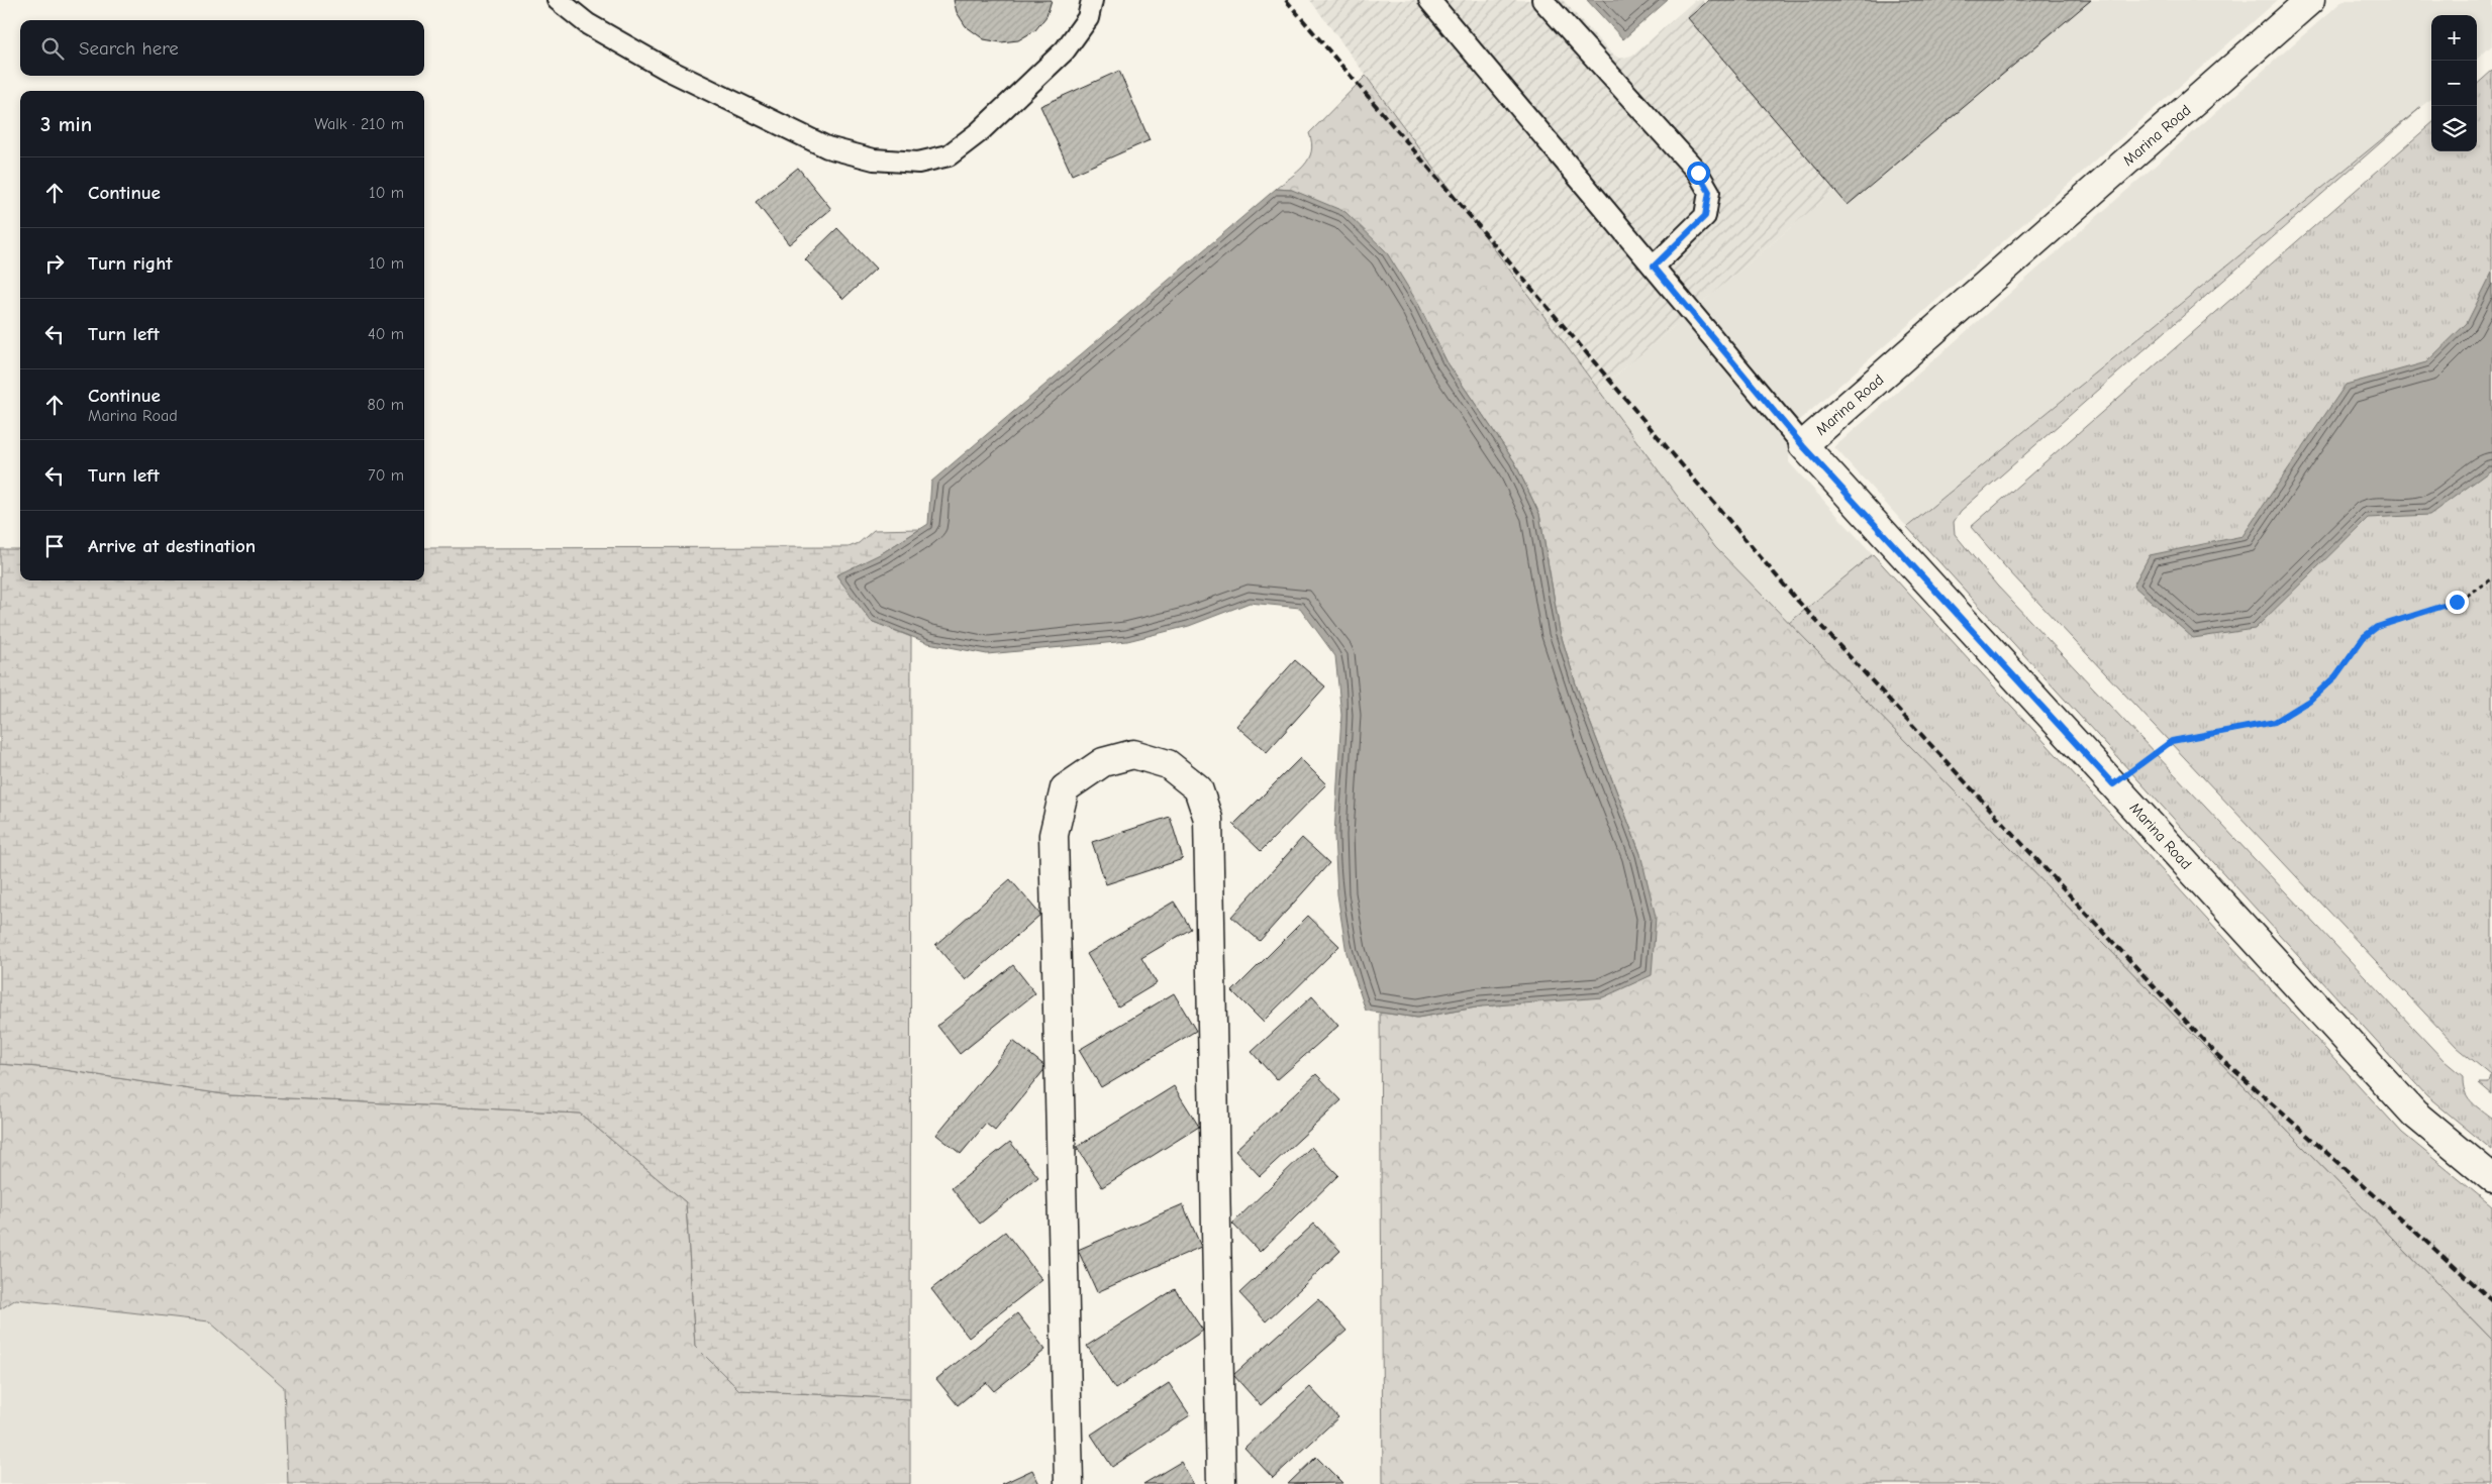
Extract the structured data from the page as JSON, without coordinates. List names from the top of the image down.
{
  "streets": {
    "street": ["Marina Road"]
  },
  "page": {
    "map_buttons": ["+", "−"],
    "search": "Search here",
    "heading": ["3 min", "Walk · 210 m"],
    "list": [
      ["Continue", "10 m"],
      ["Turn right", "10 m"],
      ["Turn left", "40 m"],
      ["Continue", "Marina Road", "80 m"],
      ["Turn left", "70 m"],
      "Arrive at destination"
    ]
  }
}
